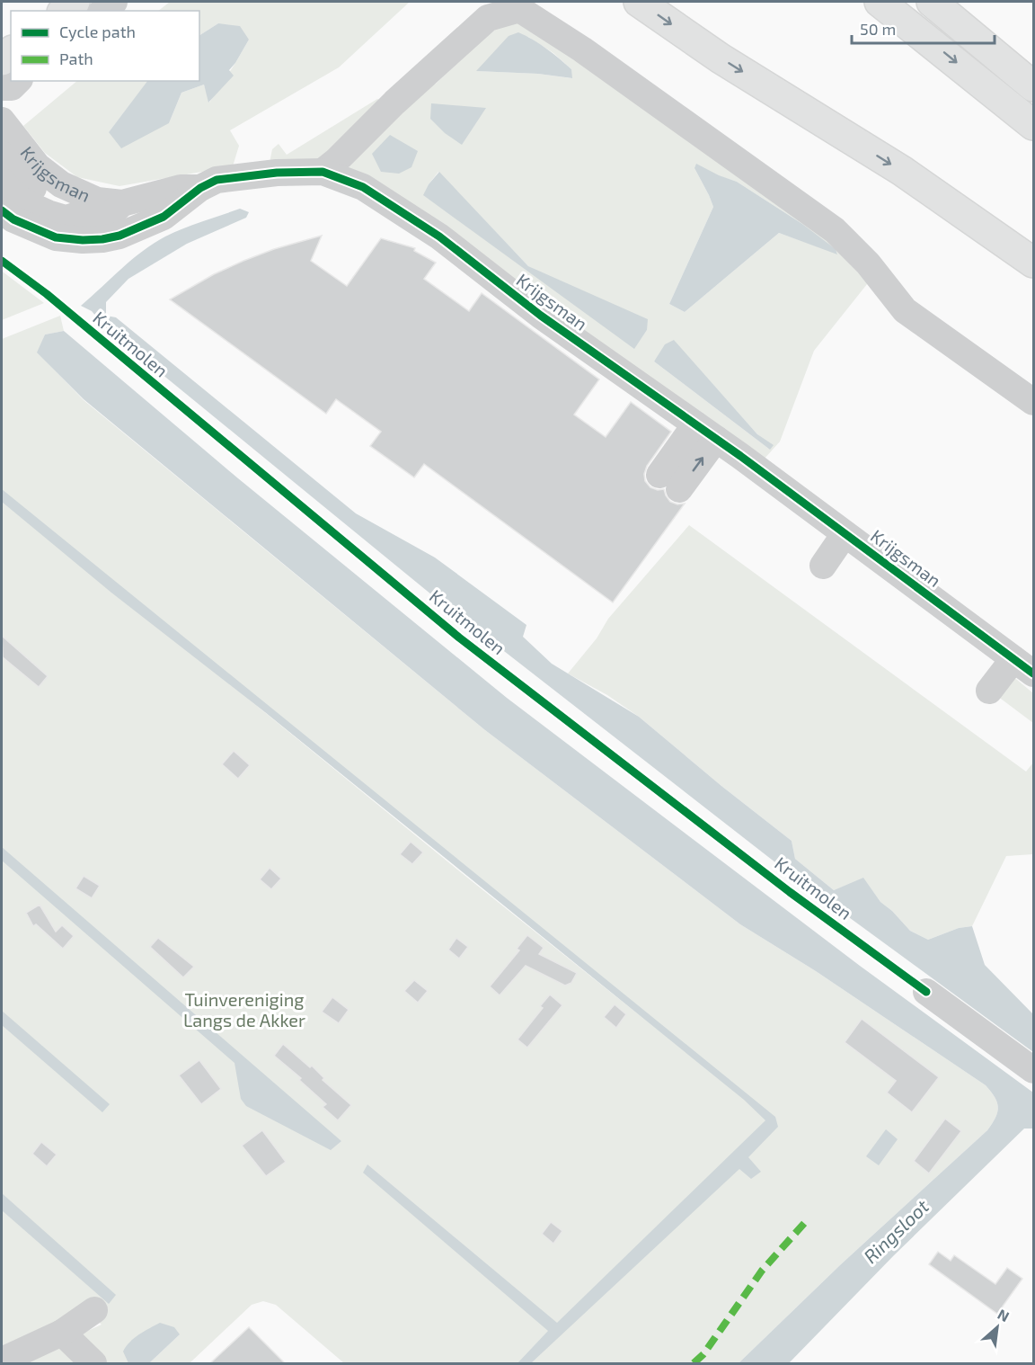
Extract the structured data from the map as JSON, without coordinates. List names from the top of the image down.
{
  "streets": {
    "street": ["Krijgsman"],
    "cycle path": ["Kruitmolen"]
  },
  "water": ["Ringsloot"],
  "parks": ["Tuinvereniging Langs de Akker"],
  "legend": ["Cycle path", "Path"],
  "scale_bar": "50 m",
  "north": "top right"
}
